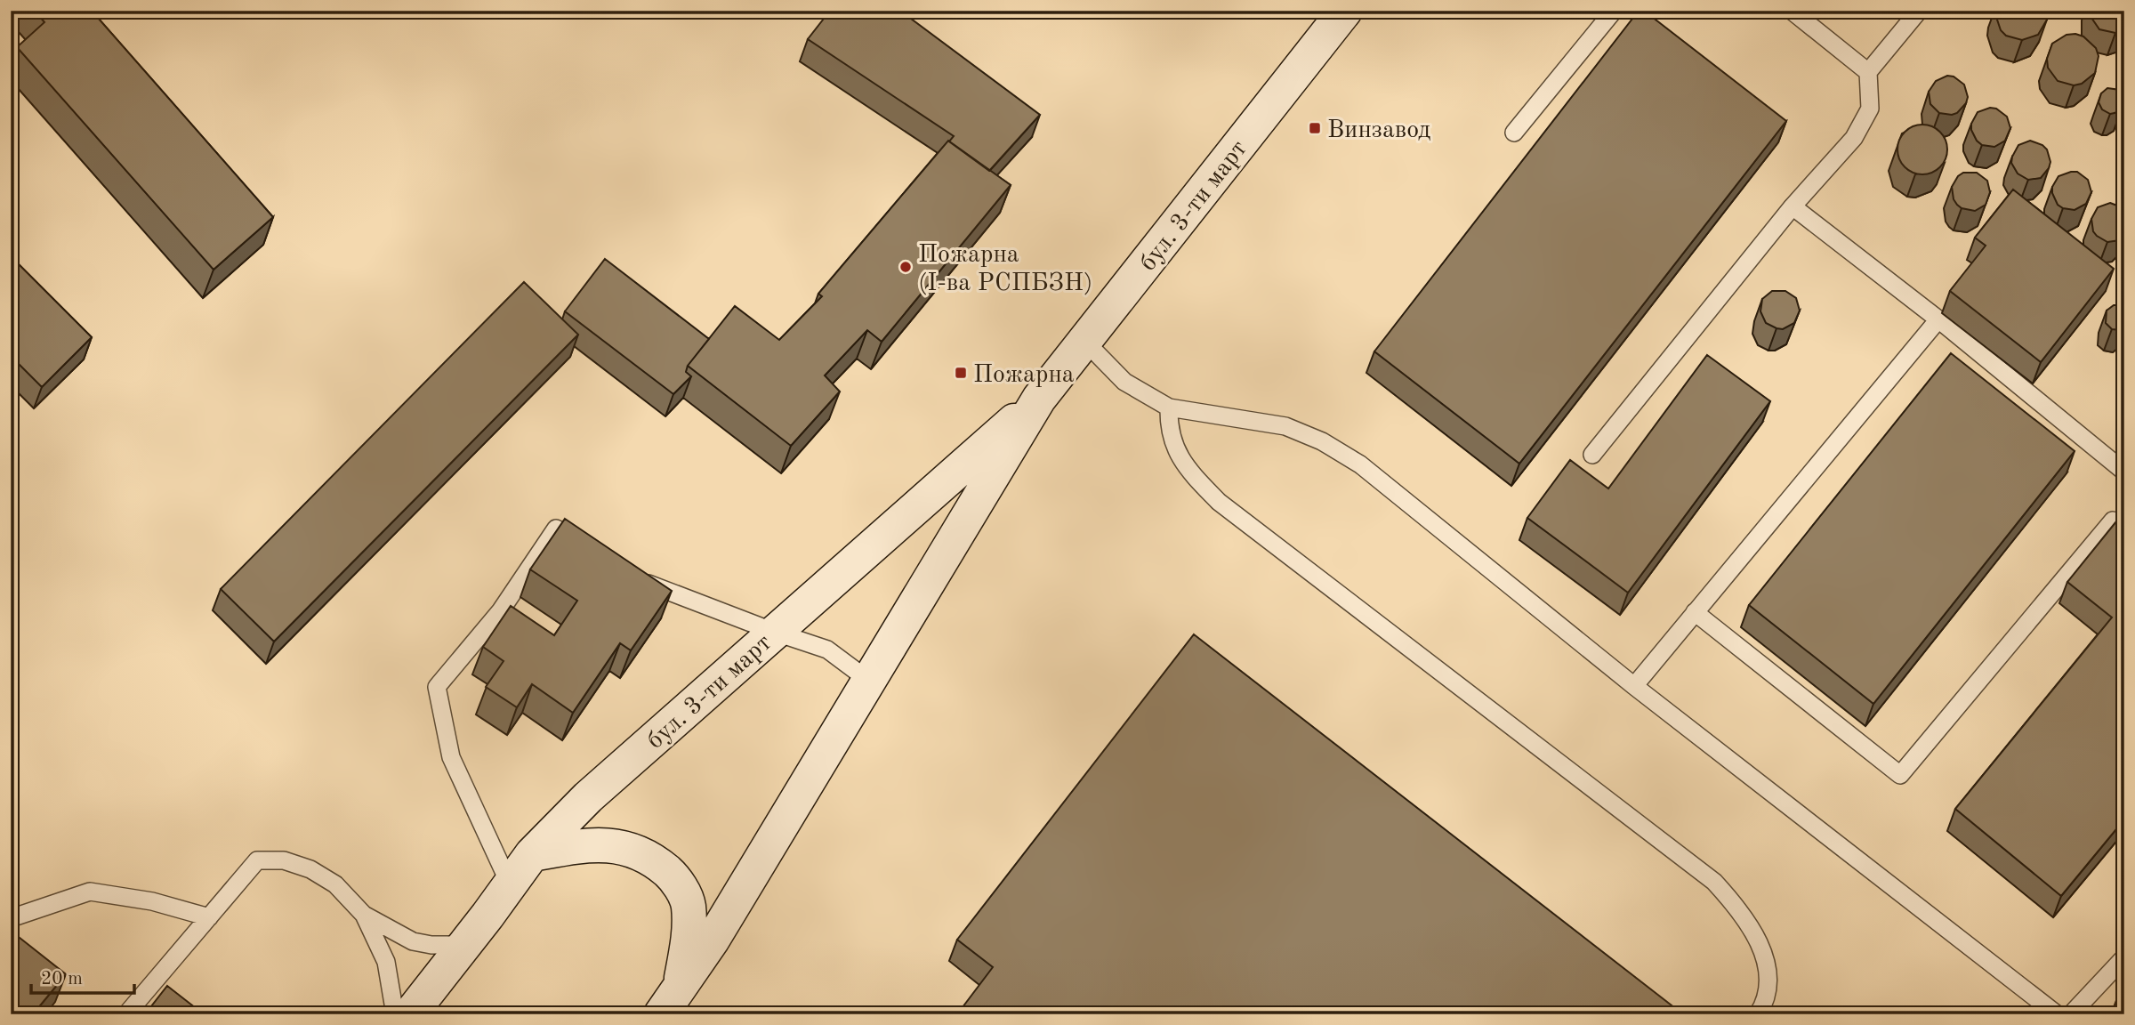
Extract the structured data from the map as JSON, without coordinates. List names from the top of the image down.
{
  "streets": {
    "main road": ["бул. 3-ти март"]
  },
  "places": {
    "transit": ["Винзавод", "Пожарна"],
    "other": ["Пожарна (I-ва РСПБЗН)"]
  },
  "scale_bar": "20 m"
}
